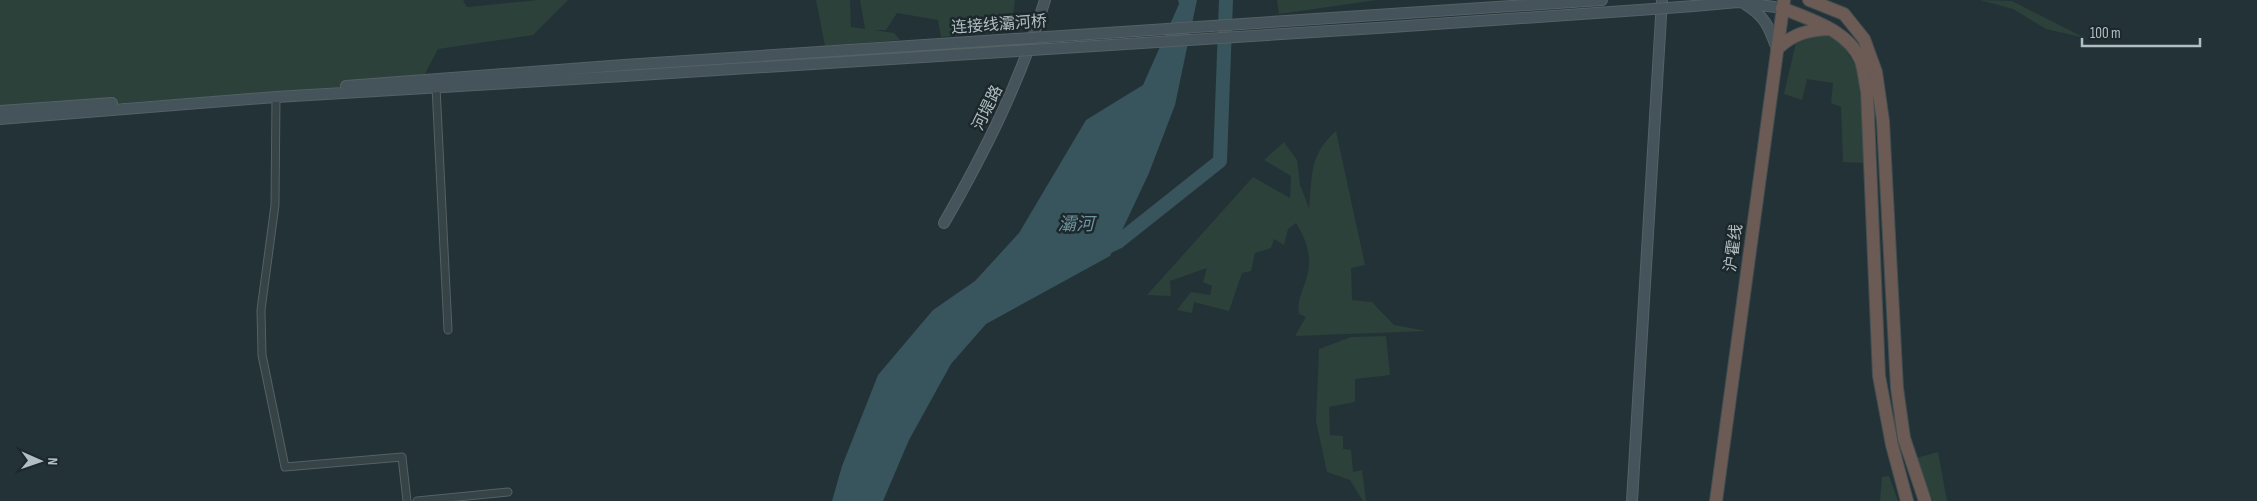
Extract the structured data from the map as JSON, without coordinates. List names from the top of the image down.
{
  "streets": {
    "highway": ["沪霍线"],
    "main road": ["连接线灞河桥", "河堤路"]
  },
  "crossings": [
    ["连接线灞河桥", "沪霍线"]
  ],
  "water": ["灞河"],
  "scale_bar": "100 m",
  "north": "right"
}
